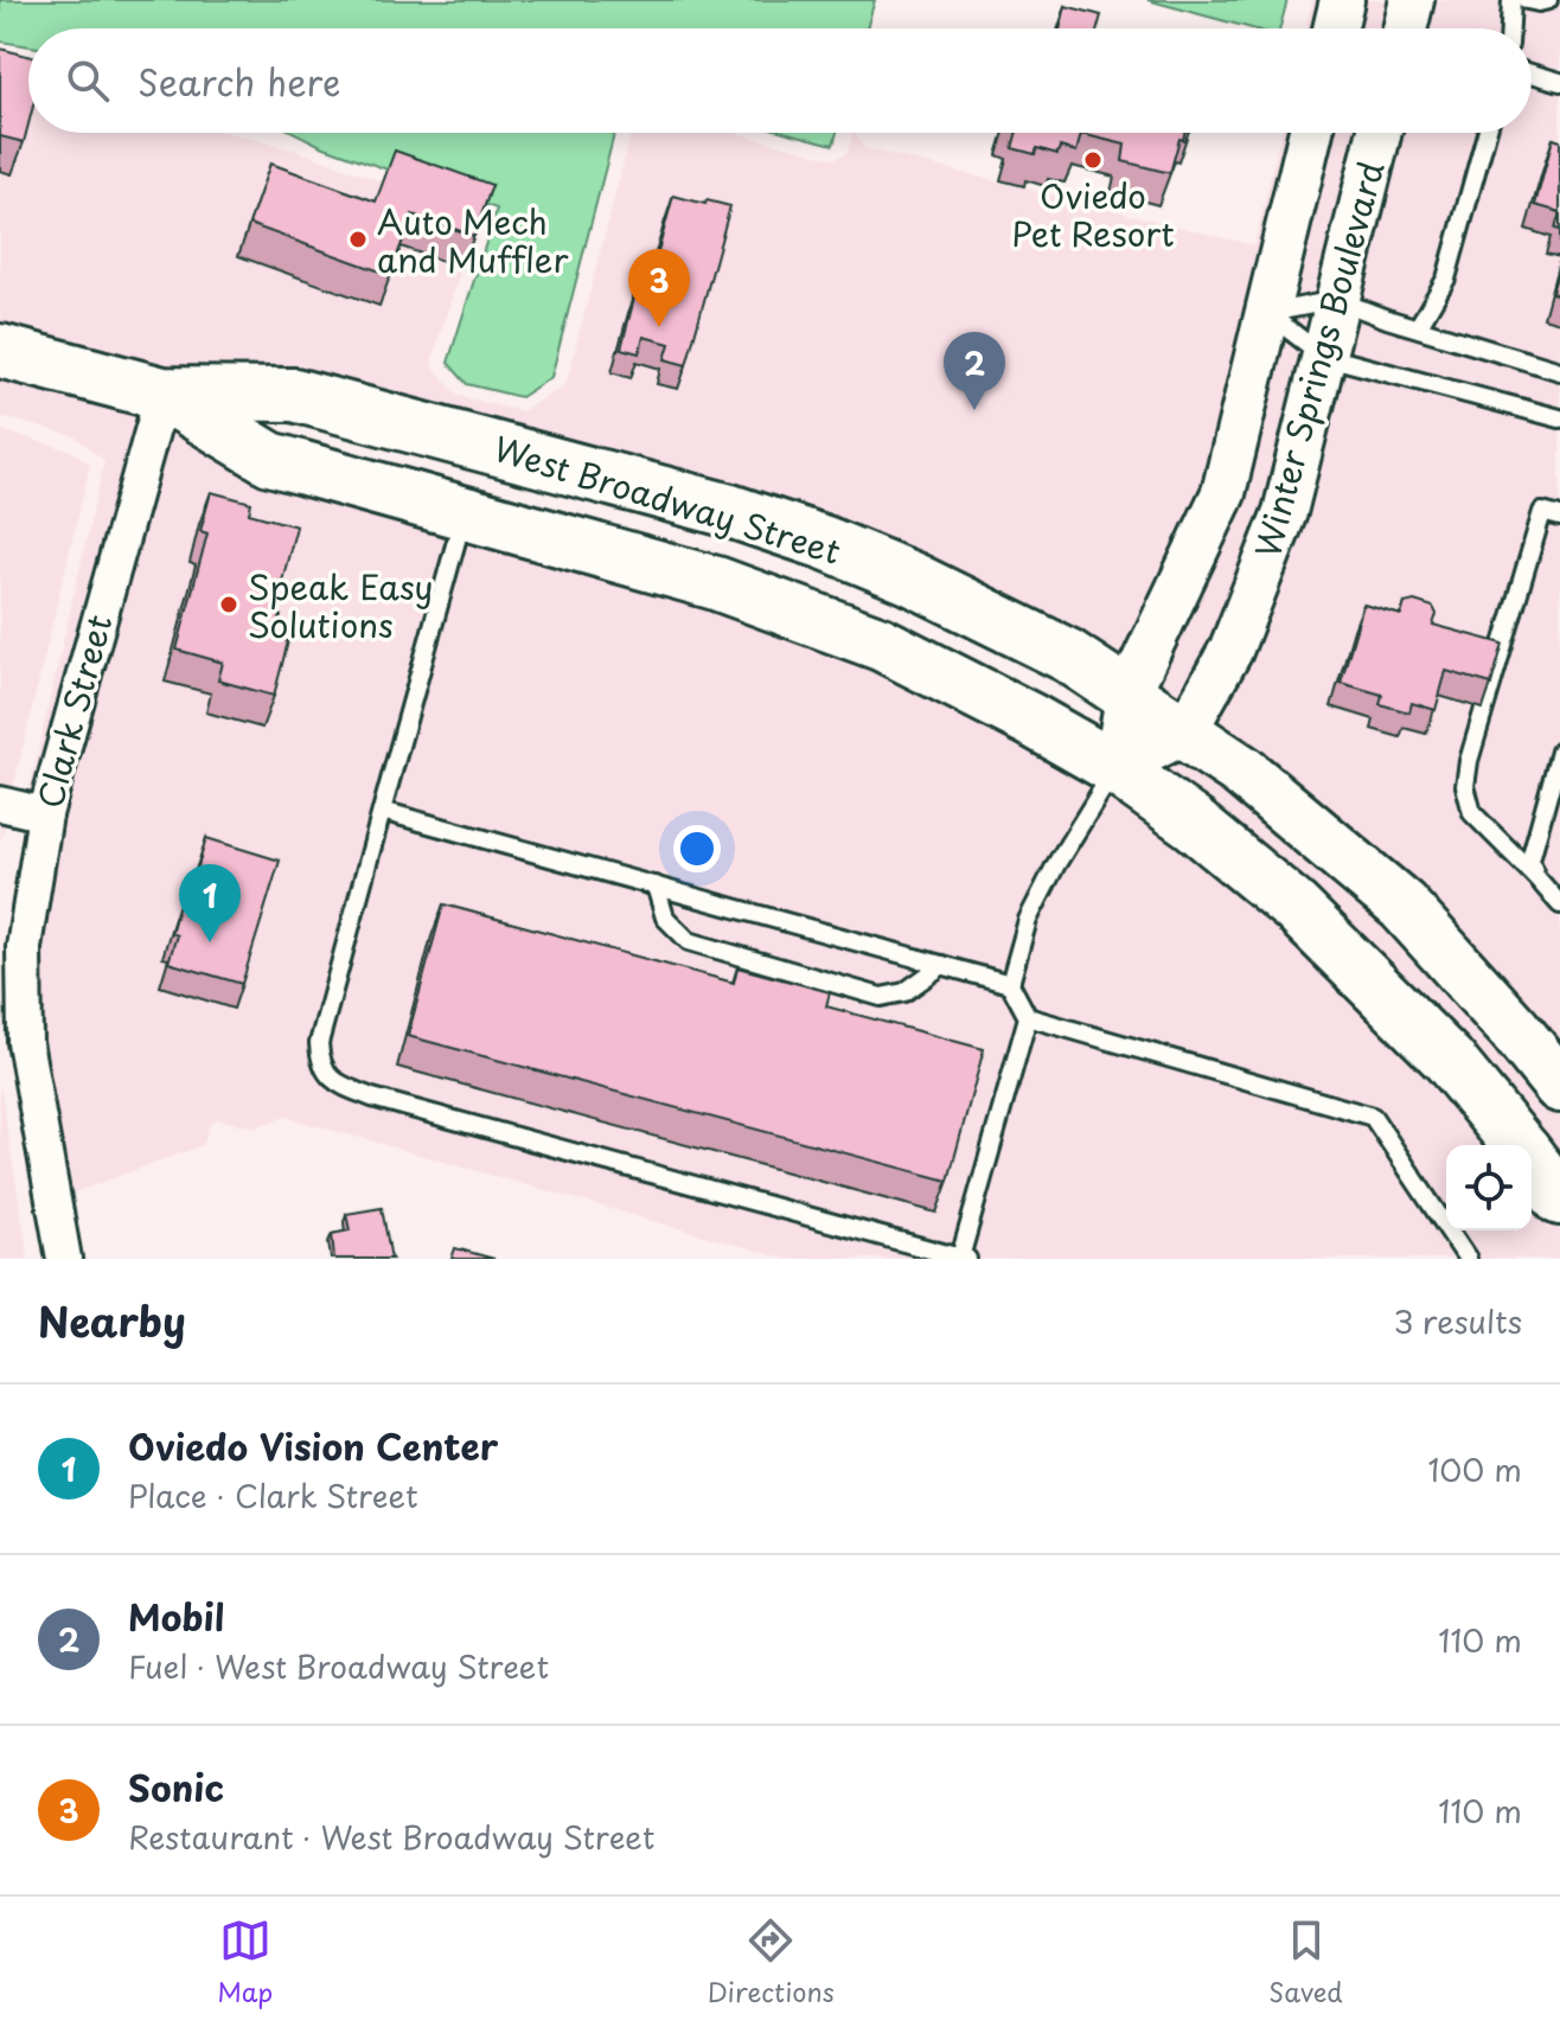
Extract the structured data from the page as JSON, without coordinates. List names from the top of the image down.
{
  "streets": {
    "main road": ["West Broadway Street"],
    "street": ["Winter Springs Boulevard", "Clark Street"]
  },
  "crossings": [
    ["Winter Springs Boulevard", "West Broadway Street"],
    ["West Broadway Street", "Clark Street"]
  ],
  "places": ["Oviedo Pet Resort", "Auto Mech and Muffler", "Speak Easy Solutions"],
  "page": {
    "search": "Search here",
    "pins": ["3", "2", "1"],
    "heading": ["Nearby", "3 results"],
    "list": [
      {
        "mark": "1",
        "name": "Oviedo Vision Center",
        "note": "Place · Clark Street",
        "value": "100 m"
      },
      {
        "mark": "2",
        "name": "Mobil",
        "note": "Fuel · West Broadway Street",
        "value": "110 m"
      },
      {
        "mark": "3",
        "name": "Sonic",
        "note": "Restaurant · West Broadway Street",
        "value": "110 m"
      }
    ],
    "nav": ["Map", "Directions", "Saved"]
  }
}
